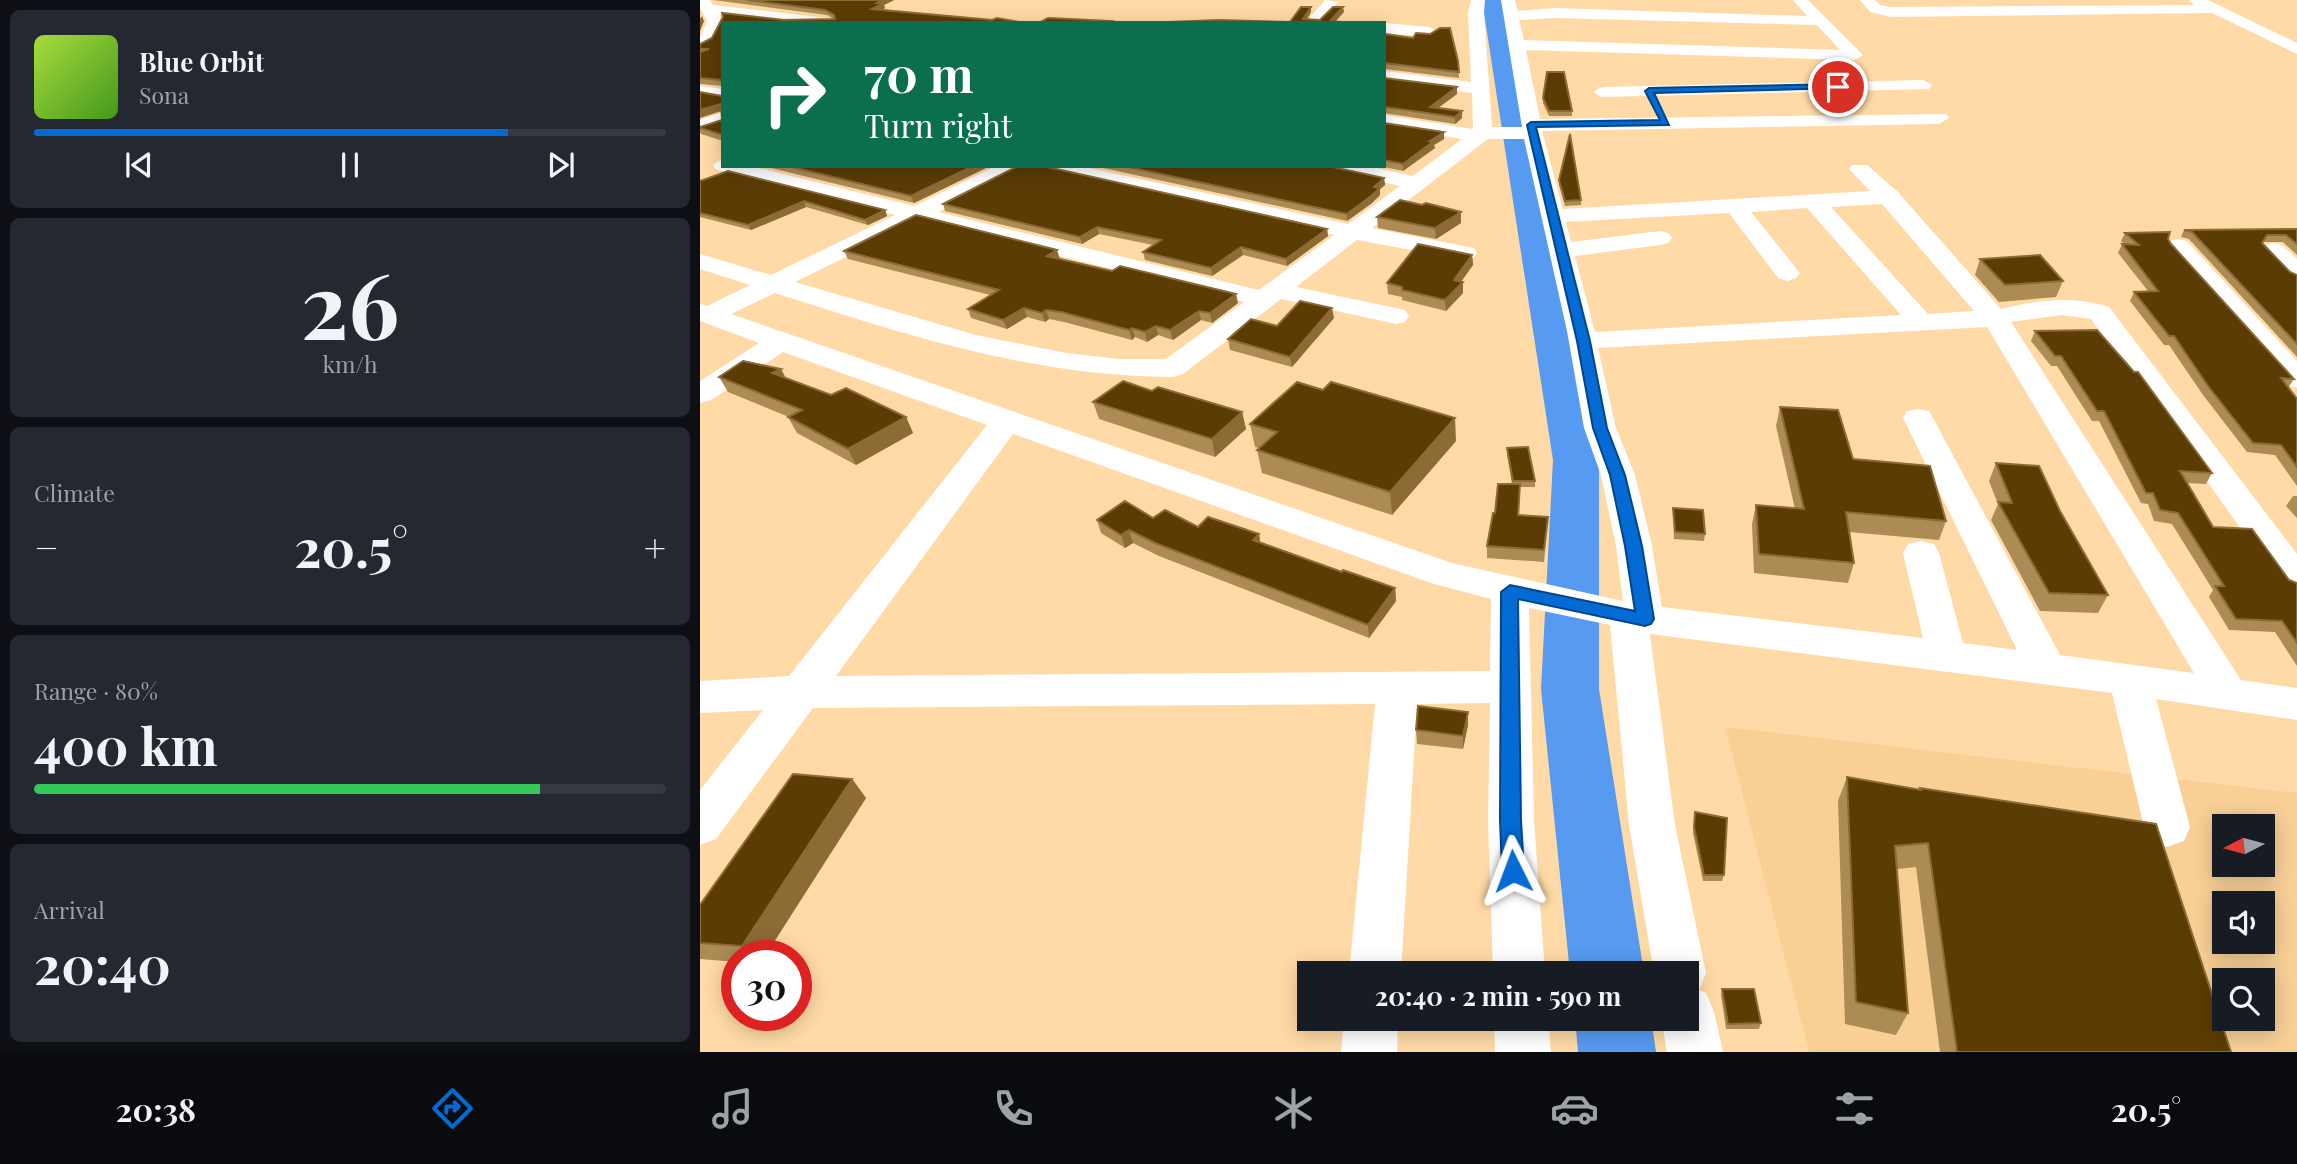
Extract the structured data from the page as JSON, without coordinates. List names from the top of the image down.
{
  "north": "left",
  "page": {
    "turn": ["70 m", "Turn right"],
    "song": ["Blue Orbit", "Sona"],
    "tile": [
      ["26", "km/h"],
      "Climate",
      ["Range · 80%", "400 km"],
      ["Arrival", "20:40"]
    ],
    "heat": ["−", "20.5°", "+"],
    "limit": "30",
    "trip": "20:40 · 2 min · 590 m",
    "tabs": ["20:38", "20.5°"]
  }
}
